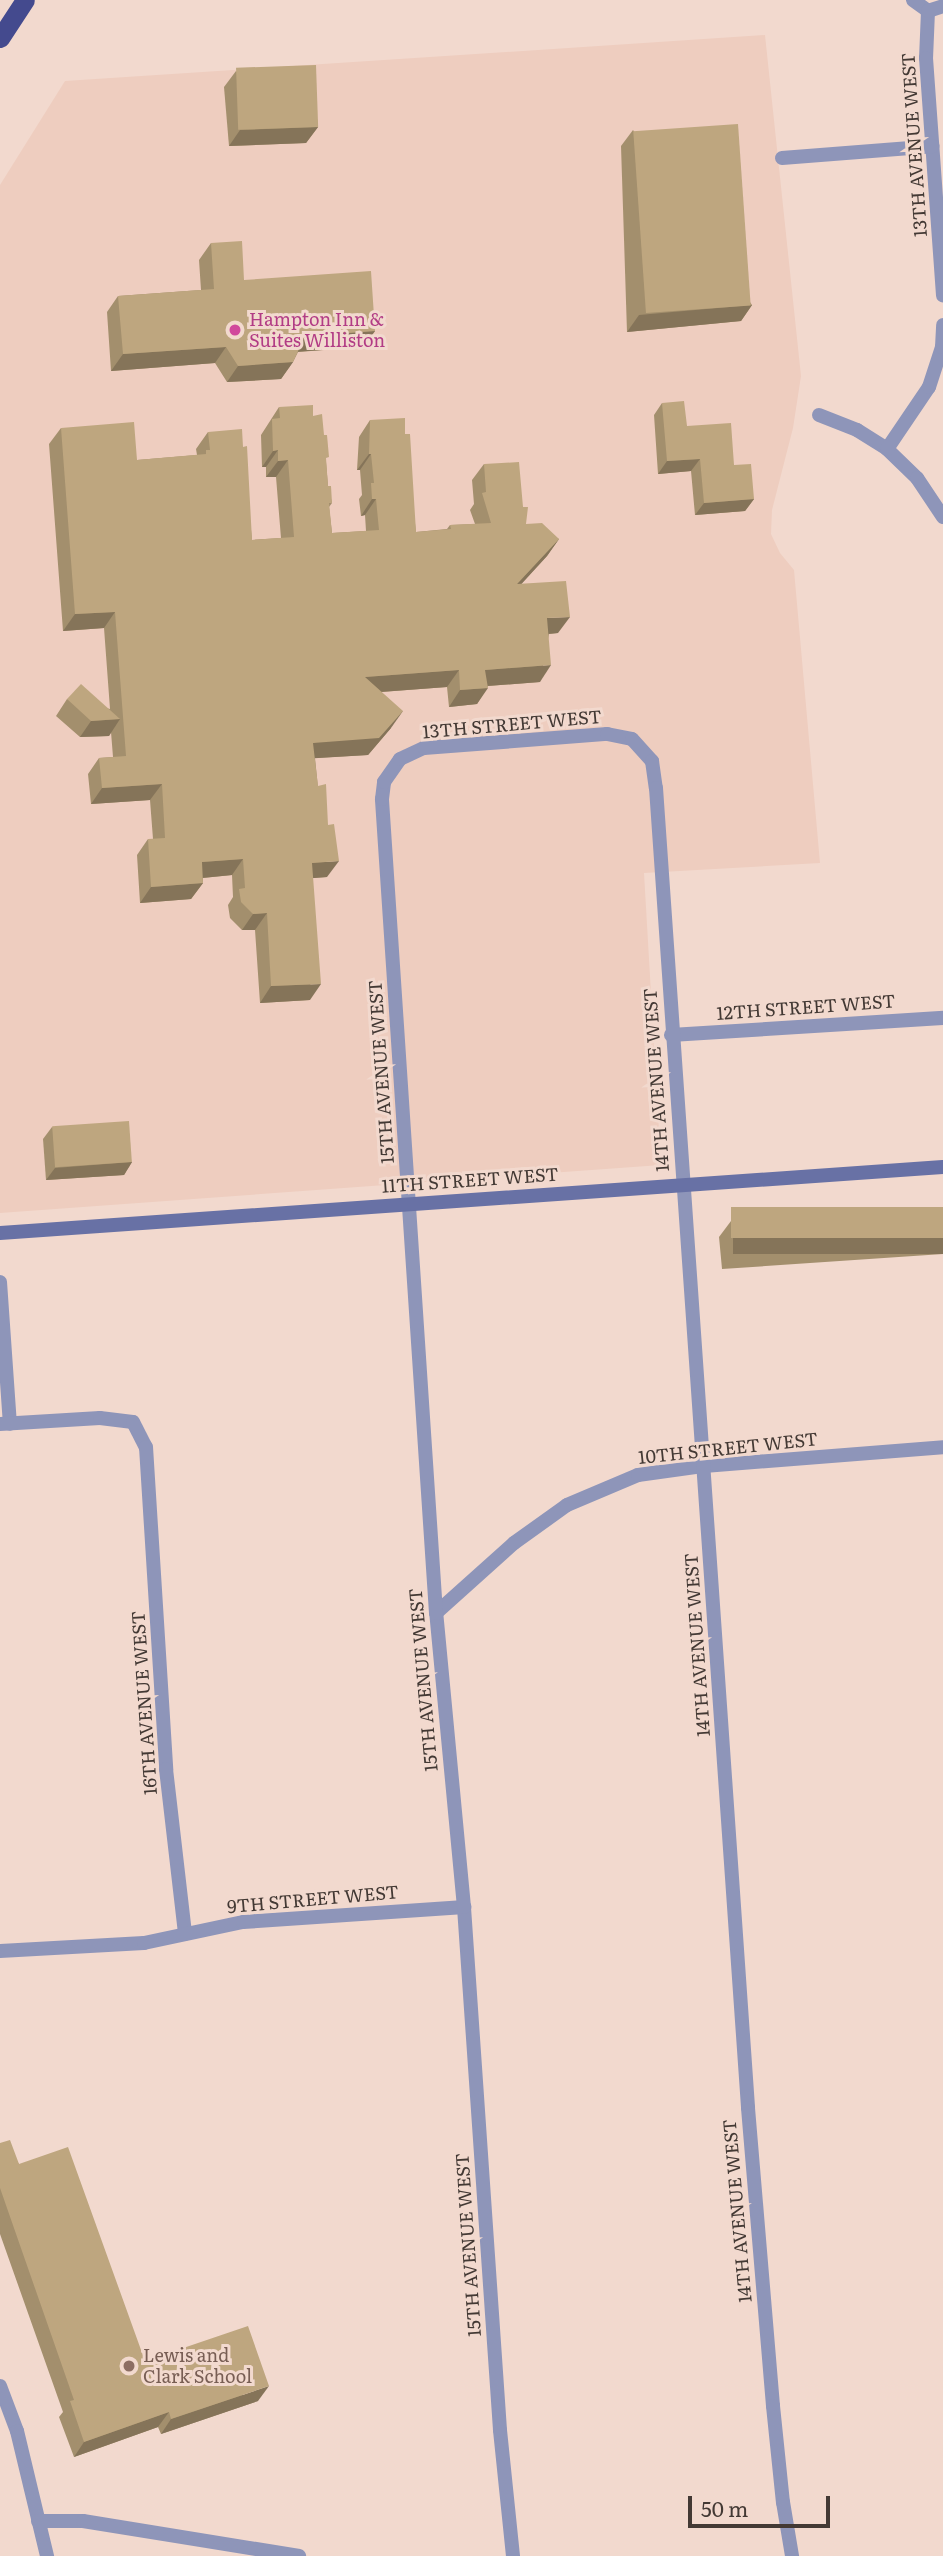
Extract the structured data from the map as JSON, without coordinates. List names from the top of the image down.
{
  "streets": {
    "main road": ["11TH STREET WEST"],
    "street": [
      "13TH AVENUE WEST",
      "13TH STREET WEST",
      "12TH STREET WEST",
      "15TH AVENUE WEST",
      "14TH AVENUE WEST",
      "10TH STREET WEST",
      "16TH AVENUE WEST",
      "9TH STREET WEST"
    ]
  },
  "crossings": [
    ["13TH STREET WEST", "15TH AVENUE WEST"],
    ["13TH STREET WEST", "14TH AVENUE WEST"],
    ["12TH STREET WEST", "14TH AVENUE WEST"],
    ["15TH AVENUE WEST", "11TH STREET WEST"],
    ["15TH AVENUE WEST", "10TH STREET WEST"],
    ["15TH AVENUE WEST", "9TH STREET WEST"],
    ["14TH AVENUE WEST", "11TH STREET WEST"],
    ["14TH AVENUE WEST", "10TH STREET WEST"],
    ["16TH AVENUE WEST", "9TH STREET WEST"]
  ],
  "places": ["Hampton Inn & Suites Williston", "Lewis and Clark School"],
  "scale_bar": "50 m"
}
